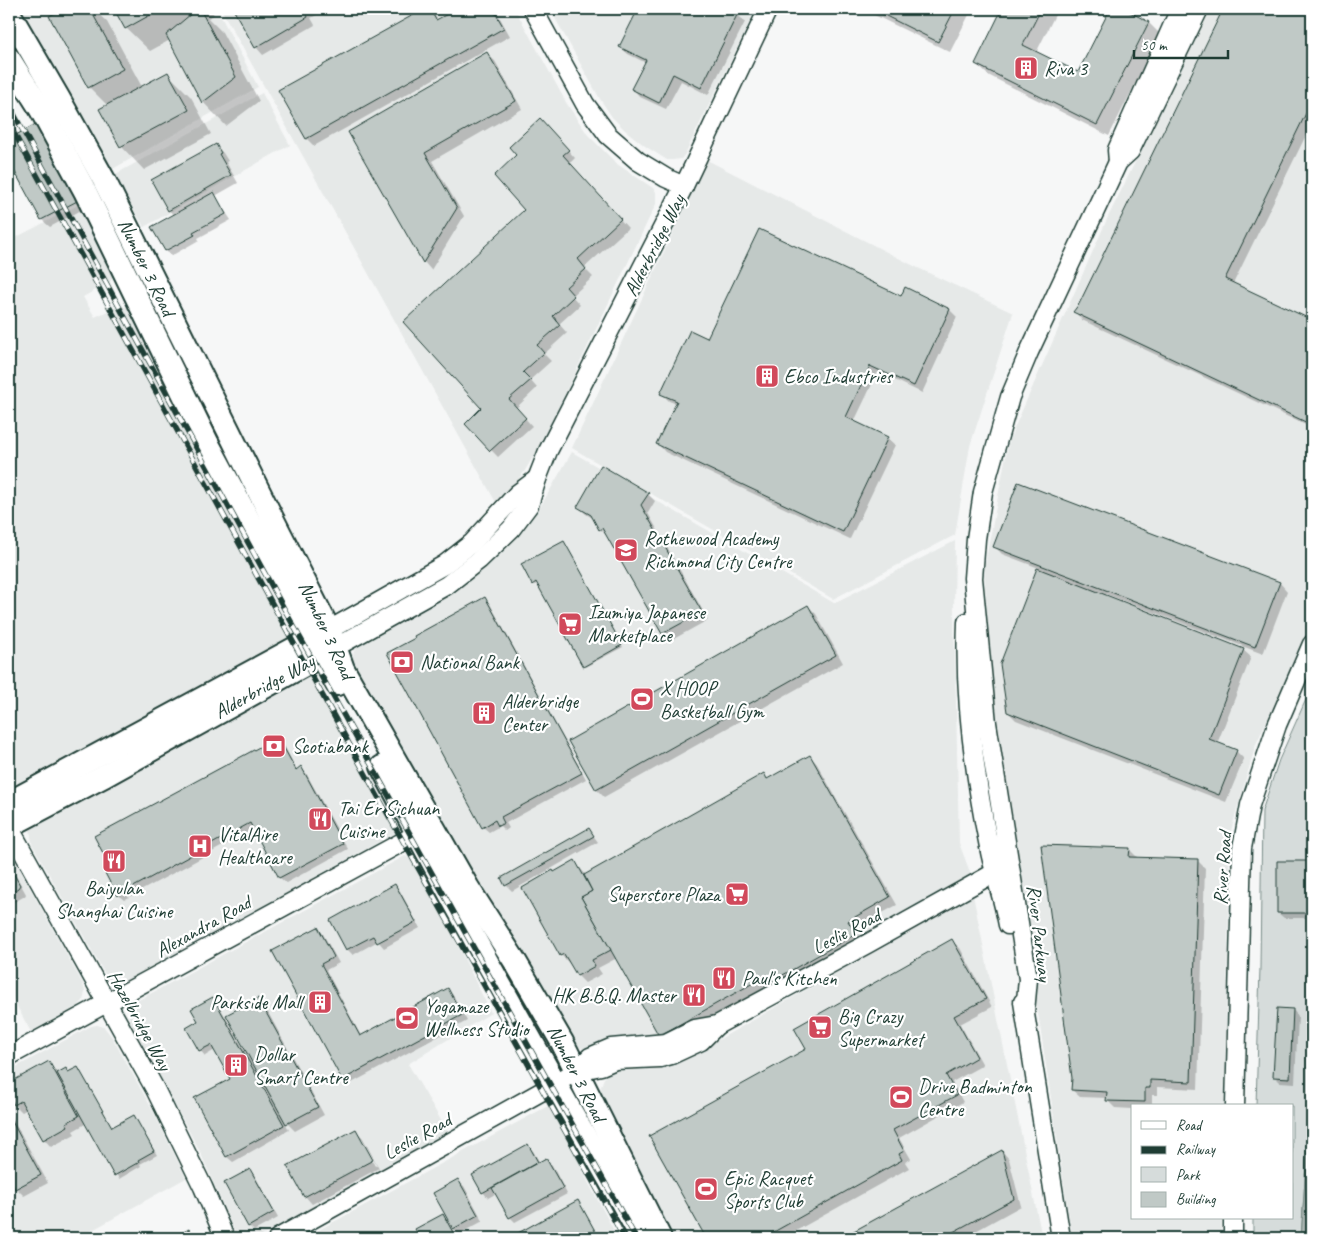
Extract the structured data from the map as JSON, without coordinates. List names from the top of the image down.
{
  "streets": {
    "main road": ["Alderbridge Way", "Number 3 Road"],
    "street": [
      "River Road",
      "Alexandra Road",
      "Leslie Road",
      "River Parkway",
      "Hazelbridge Way"
    ]
  },
  "crossings": [
    ["Alderbridge Way", "Number 3 Road"],
    ["Alderbridge Way", "Hazelbridge Way"],
    ["Number 3 Road", "Alexandra Road"],
    ["Number 3 Road", "Leslie Road"],
    ["Alexandra Road", "Hazelbridge Way"],
    ["Leslie Road", "River Parkway"]
  ],
  "places": {
    "building": [
      "Riva 3",
      "Ebco Industries",
      "Alderbridge Center",
      "Parkside Mall",
      "Dollar Smart Centre"
    ],
    "school or university": ["Rothewood Academy Richmond City Centre"],
    "supermarket": ["Izumiya Japanese Marketplace", "Superstore Plaza", "Big Crazy Supermarket"],
    "bank": ["National Bank", "Scotiabank"],
    "sports": [
      "X HOOP Basketball Gym",
      "Yogamaze Wellness Studio",
      "Drive Badminton Centre",
      "Epic Racquet Sports Club"
    ],
    "restaurant": [
      "Tai Er Sichuan Cuisine",
      "Baiyulan Shanghai Cuisine",
      "Paul's Kitchen",
      "HK B.B.Q. Master"
    ],
    "hospital": ["VitalAire Healthcare"]
  },
  "legend": [
    "Road",
    "Railway",
    "Park",
    "Building"
  ],
  "scale_bar": "50 m"
}
